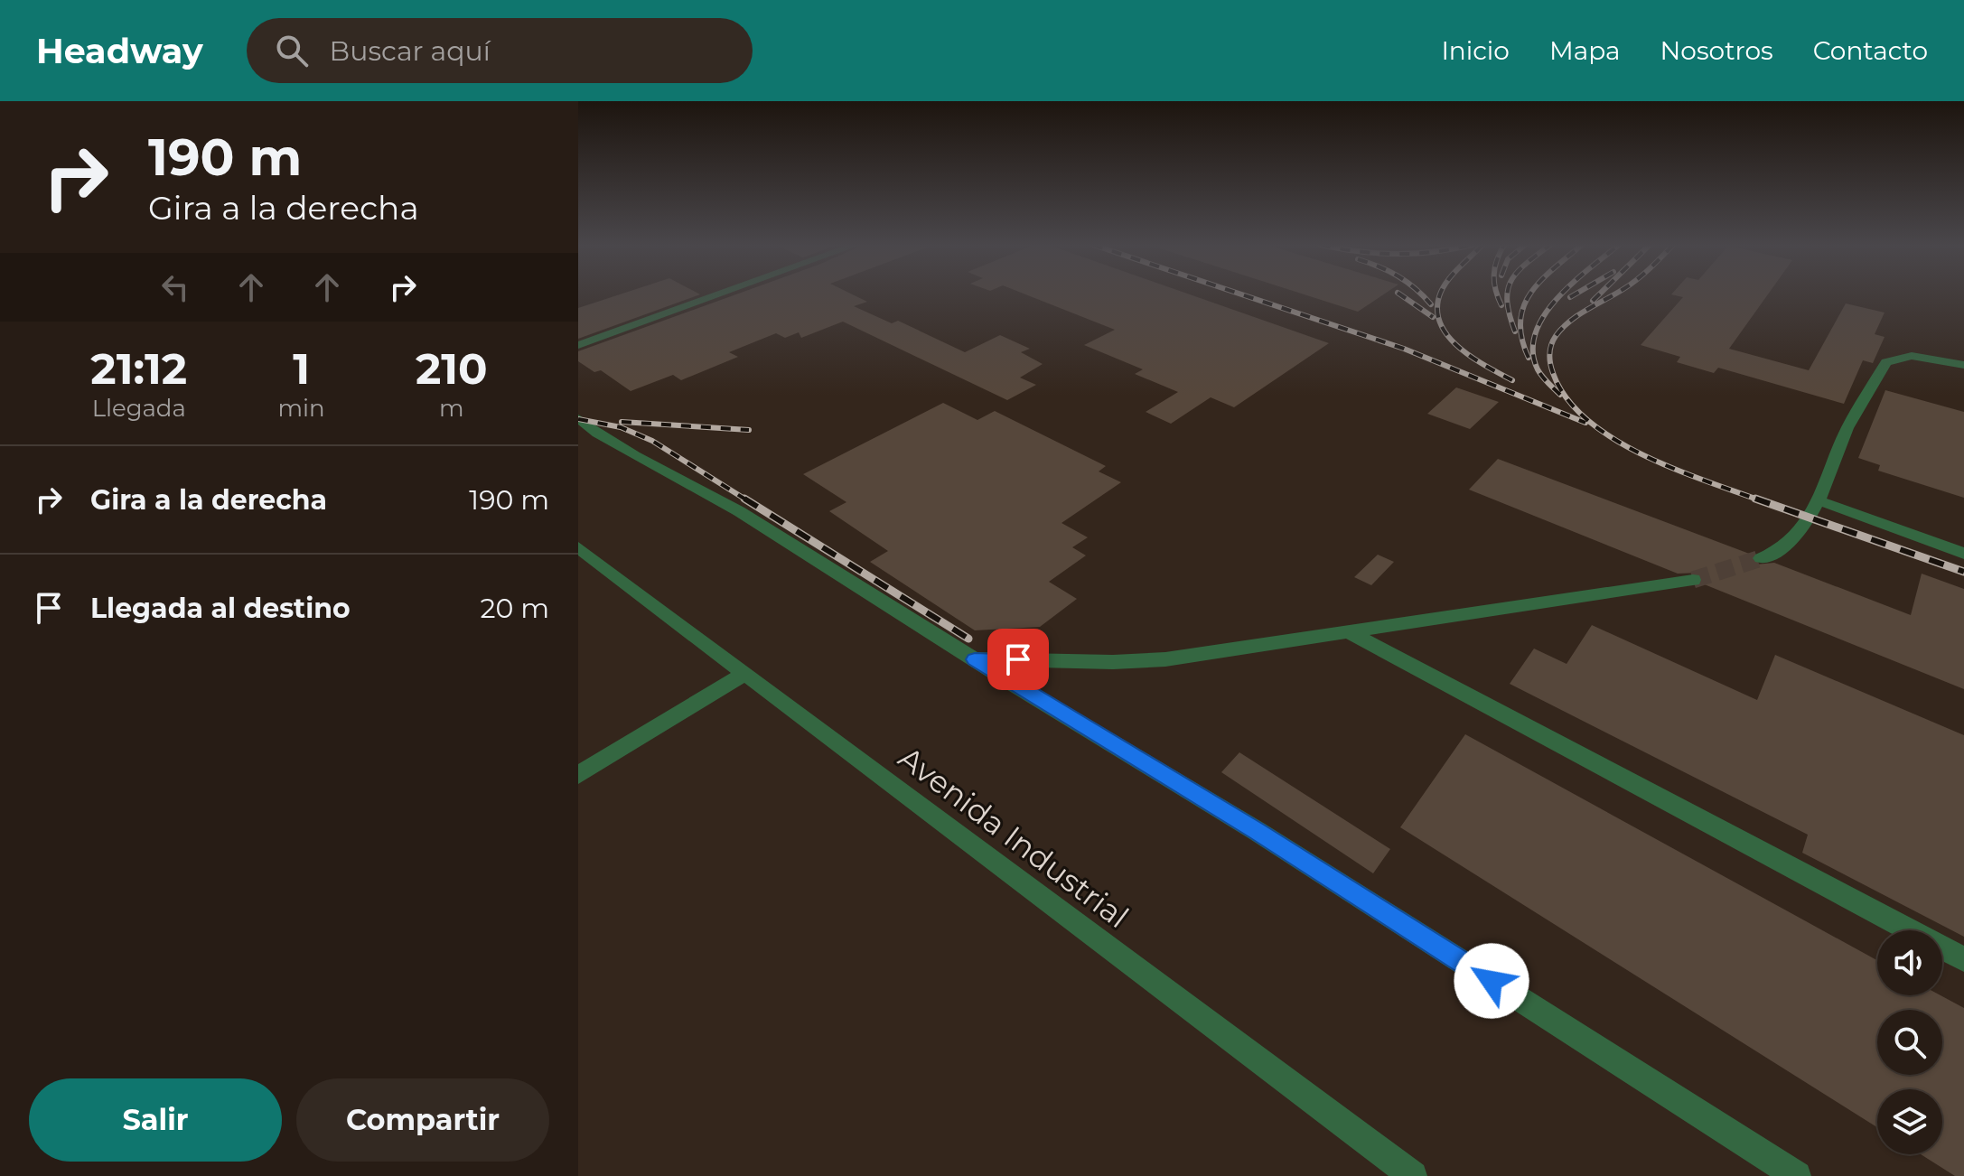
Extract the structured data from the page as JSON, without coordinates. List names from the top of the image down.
{
  "streets": {
    "street": ["Avenida Industrial"]
  },
  "page": {
    "header": "Headway",
    "search": "Buscar aquí",
    "nav": [
      "Inicio",
      "Mapa",
      "Nosotros",
      "Contacto"
    ],
    "turn": ["190 m", "Gira a la derecha"],
    "eta": [
      "21:12",
      "Llegada",
      "1",
      "min",
      "210",
      "m"
    ],
    "list": [
      {
        "name": "Gira a la derecha",
        "value": "190 m"
      },
      {
        "name": "Llegada al destino",
        "value": "20 m"
      }
    ],
    "buttons": ["Salir", "Compartir"]
  }
}
